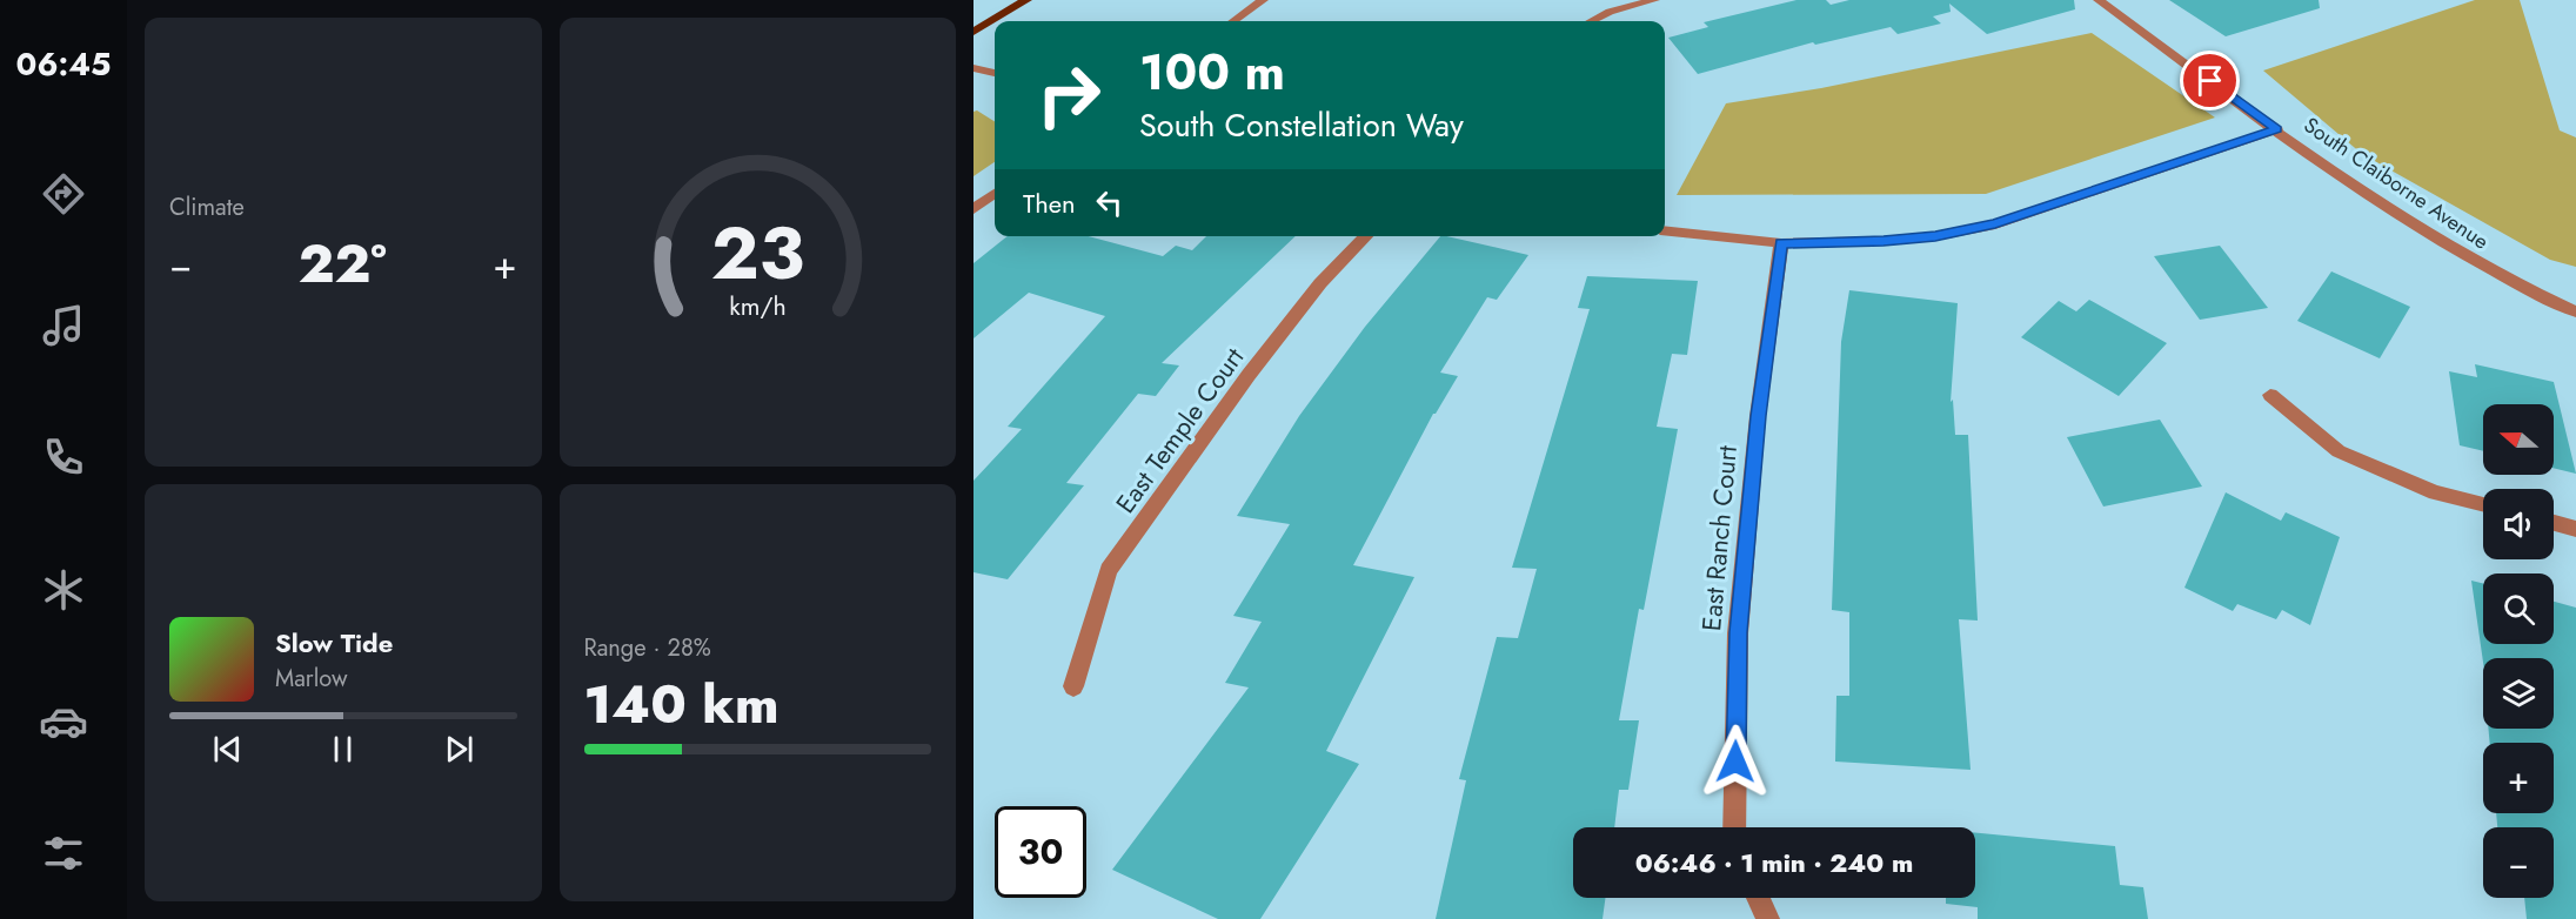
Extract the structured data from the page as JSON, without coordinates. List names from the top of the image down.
{
  "streets": {
    "street": ["South Claiborne Avenue", "East Temple Court", "East Ranch Court"]
  },
  "north": "left",
  "page": {
    "tabs": "06:45",
    "tile": [
      "Climate",
      ["Range · 28%", "140 km"]
    ],
    "turn": ["100 m", "South Constellation Way"],
    "then": "Then",
    "heat": ["−", "22°", "+"],
    "map_buttons": ["+", "−"],
    "song": ["Slow Tide", "Marlow"],
    "limit": "30",
    "trip": "06:46 · 1 min · 240 m",
    "gauge": ["23", "km/h"]
  }
}
